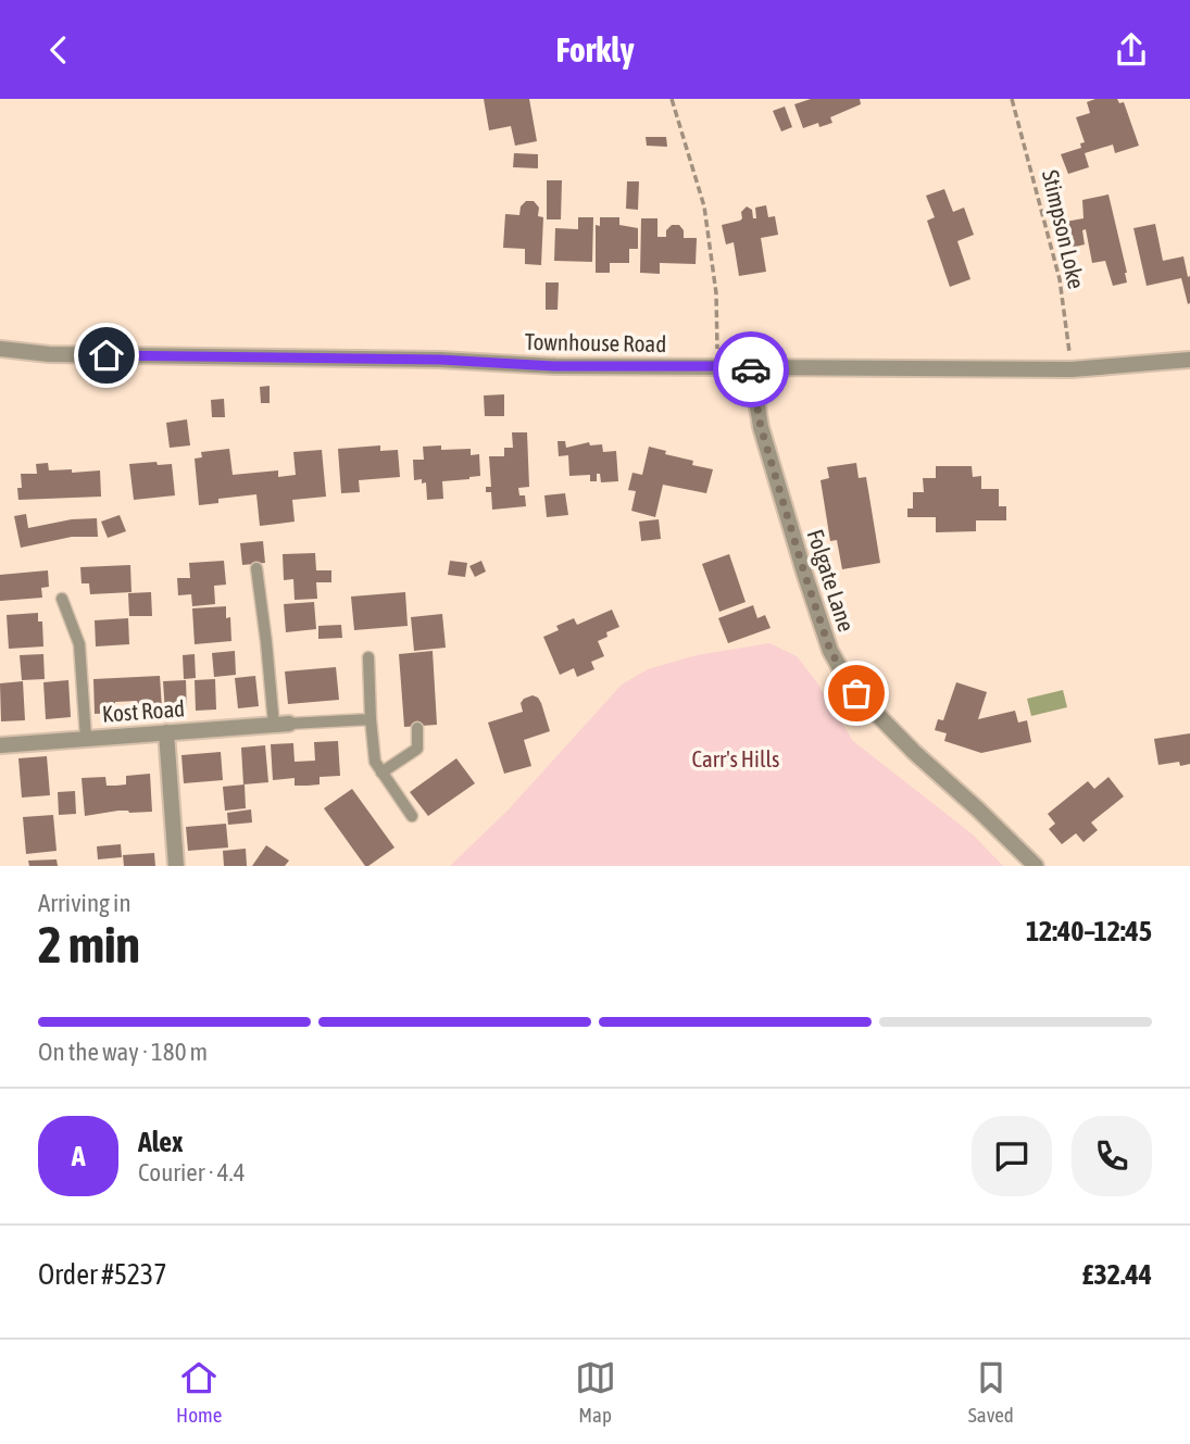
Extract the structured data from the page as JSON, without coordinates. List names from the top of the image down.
{
  "streets": {
    "street": ["Townhouse Road", "Folgate Lane", "Kost Road"],
    "path": ["Stimpson Loke"]
  },
  "crossings": [
    ["Stimpson Loke", "Townhouse Road"],
    ["Townhouse Road", "Folgate Lane"]
  ],
  "parks": ["Carr's Hills"],
  "page": {
    "header": "Forkly",
    "heading": ["2 min", "Arriving in", "12:40–12:45"],
    "panel": [
      "Alex",
      "Courier · 4.4",
      "Order #5237",
      "£32.44"
    ],
    "bar": "On the way · 180 m",
    "round": "A",
    "tabs": ["Home", "Map", "Saved"]
  }
}
